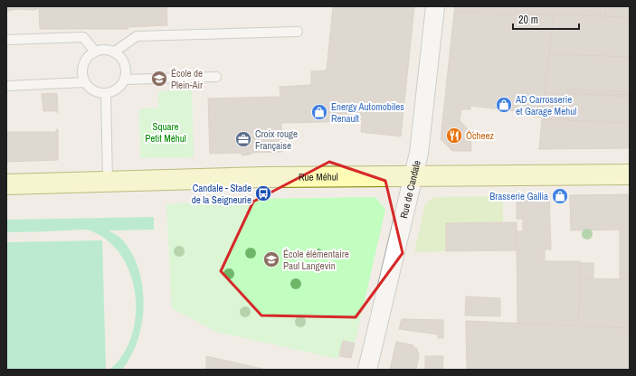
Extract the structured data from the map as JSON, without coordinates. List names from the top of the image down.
{
  "streets": {
    "street": ["Rue Méhul", "Rue de Candale"]
  },
  "crossings": [
    ["Rue Méhul", "Rue de Candale"]
  ],
  "parks": ["Square Petit Méhul"],
  "places": {
    "school or university": ["École de Plein-Air", "École élémentaire Paul Langevin"],
    "shop": ["AD Carrosserie et Garage Mehul", "Energy Automobiles Renault", "Brasserie Gallia"],
    "restaurant": ["Ô´cheez"],
    "office": ["Croix rouge Française"],
    "bus stop": ["Candale - Stade de la Seigneurie"]
  },
  "scale_bar": "20 m"
}
